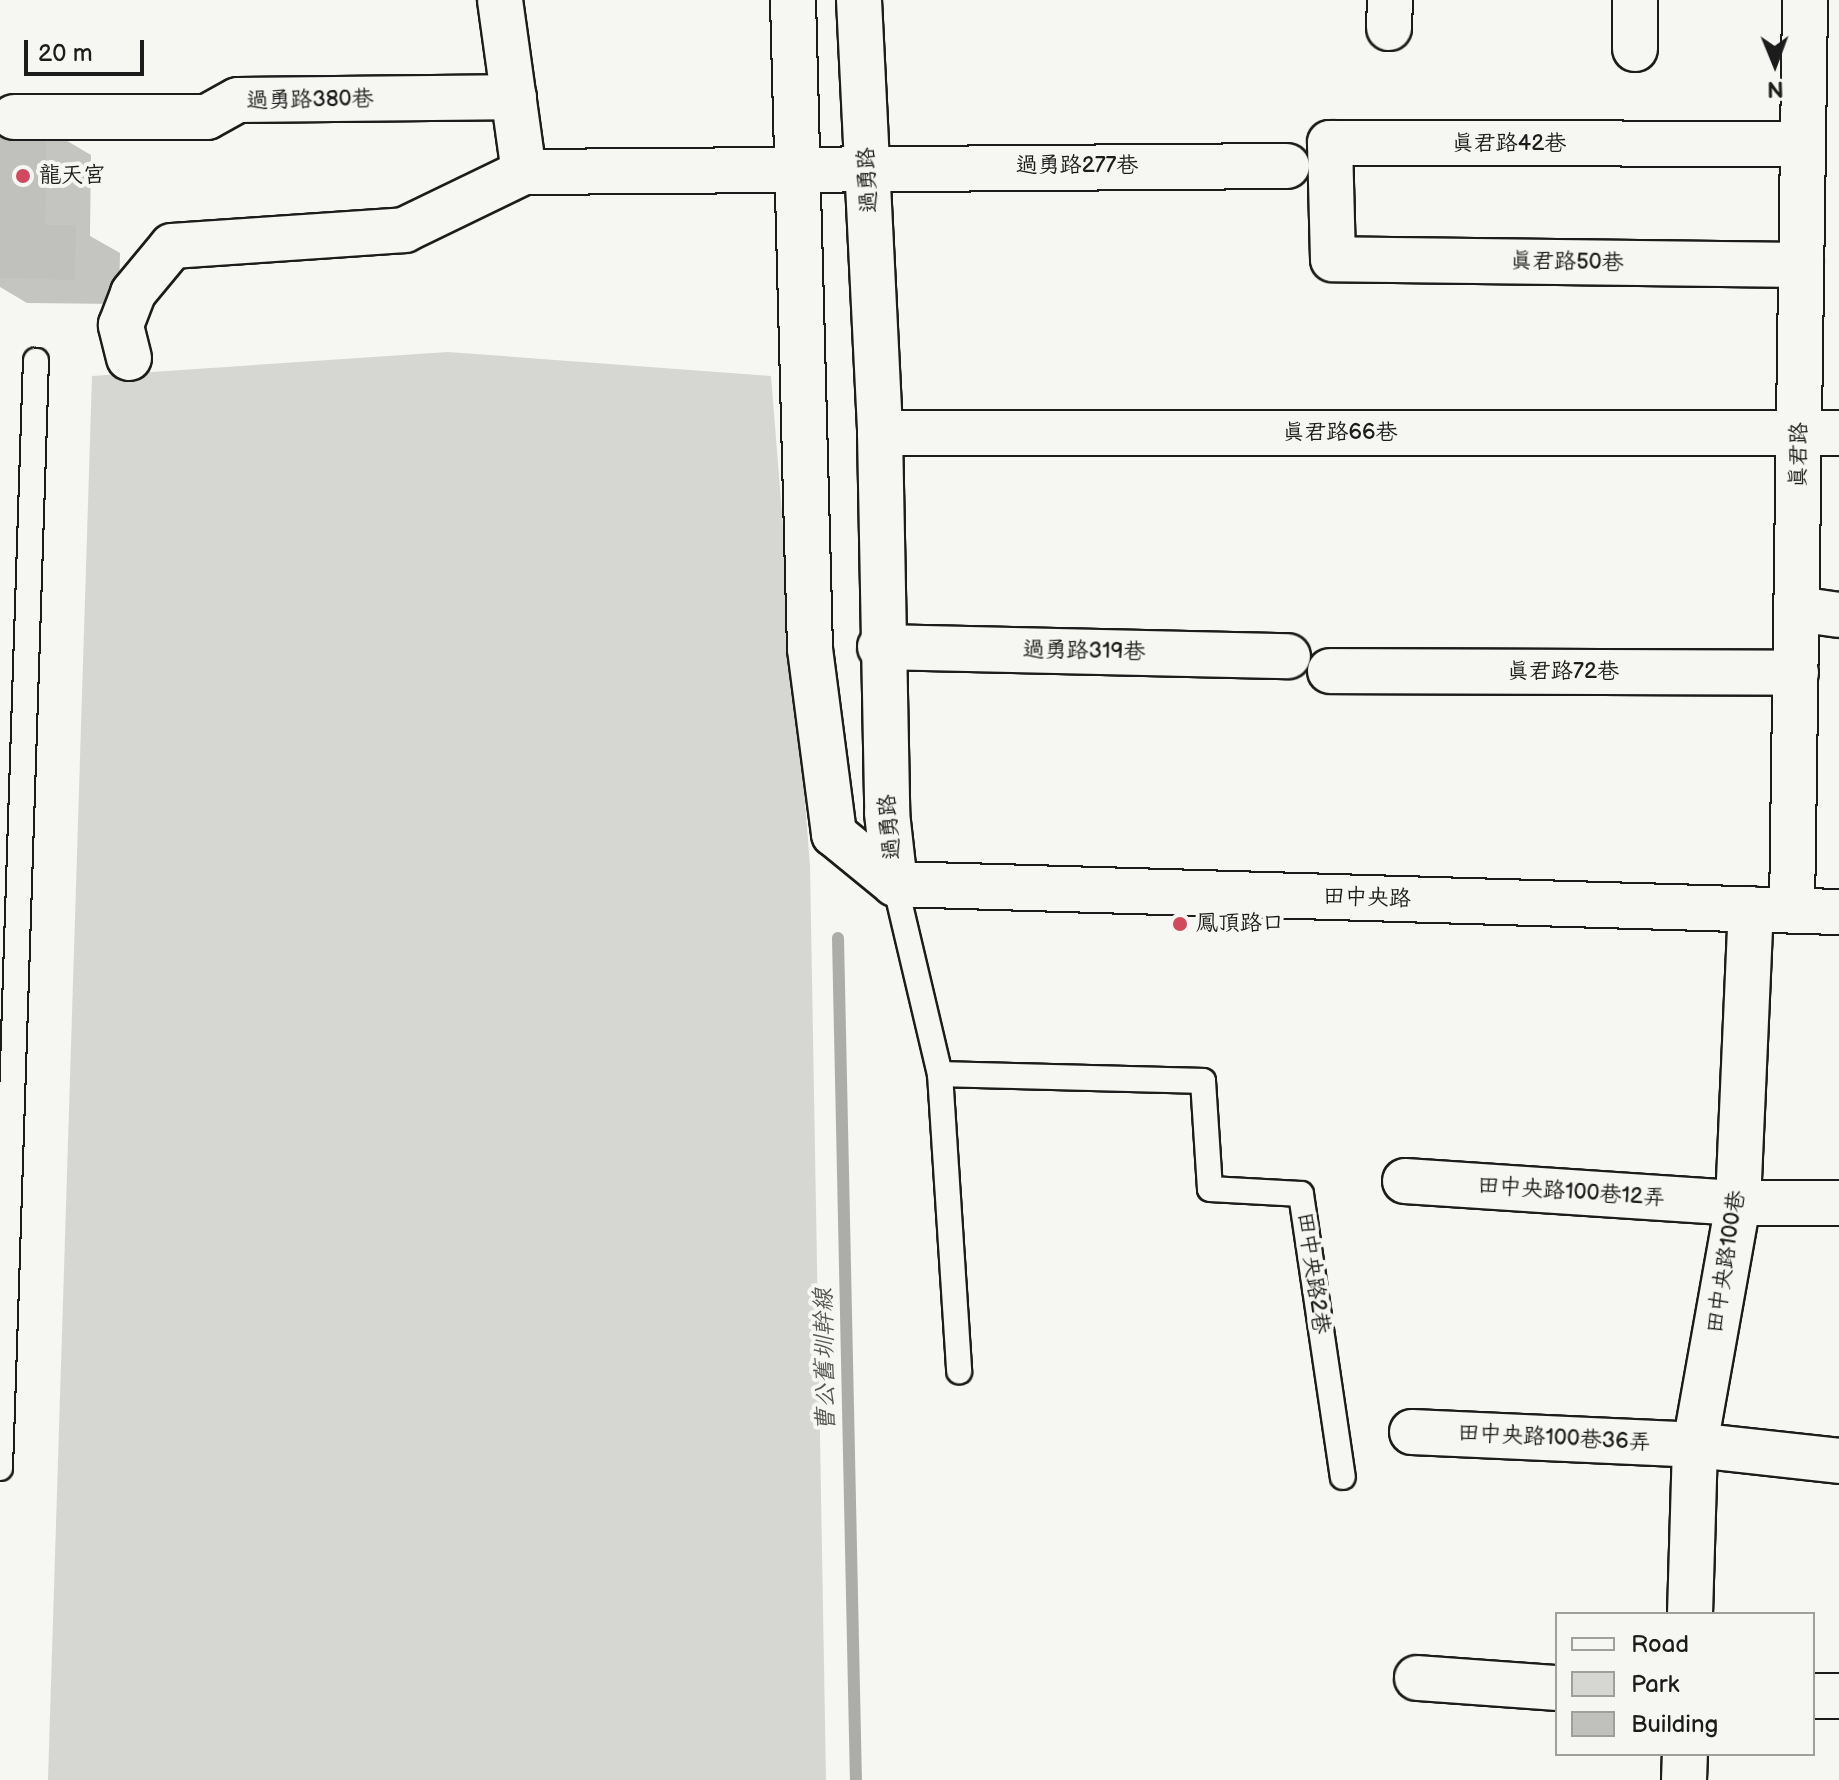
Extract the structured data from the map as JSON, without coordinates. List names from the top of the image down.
{
  "streets": {
    "street": [
      "過勇路380巷",
      "真君路42巷",
      "過勇路277巷",
      "過勇路",
      "真君路50巷",
      "真君路66巷",
      "真君路",
      "過勇路319巷",
      "真君路72巷",
      "田中央路",
      "田中央路100巷12弄",
      "田中央路100巷",
      "田中央路100巷36弄"
    ],
    "lane": ["田中央路2巷"]
  },
  "crossings": [
    ["真君路42巷", "真君路50巷"],
    ["真君路42巷", "真君路"],
    ["過勇路277巷", "過勇路"],
    ["過勇路", "真君路66巷"],
    ["過勇路", "過勇路319巷"],
    ["過勇路", "田中央路"],
    ["真君路50巷", "真君路"],
    ["真君路66巷", "真君路"],
    ["真君路", "真君路72巷"],
    ["真君路", "田中央路"],
    ["真君路", "田中央路100巷"],
    ["田中央路", "田中央路100巷"],
    ["田中央路100巷12弄", "田中央路100巷"],
    ["田中央路100巷", "田中央路100巷36弄"]
  ],
  "water": ["曹公舊圳幹線"],
  "places": ["龍天宮", "鳳頂路口"],
  "legend": ["Road", "Park", "Building"],
  "scale_bar": "20 m",
  "north": "bottom"
}
